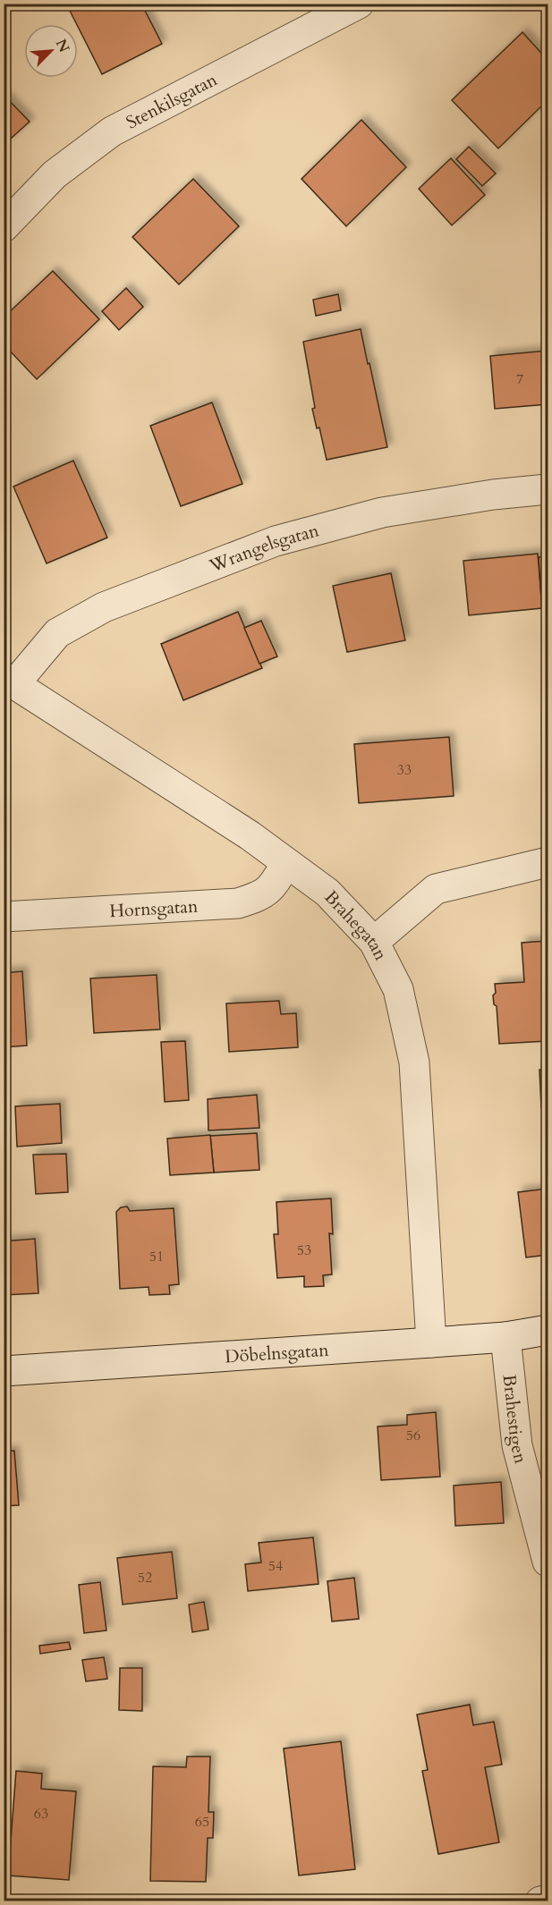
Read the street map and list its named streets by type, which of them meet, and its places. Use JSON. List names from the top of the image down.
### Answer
{
  "streets": {
    "street": [
      "Stenkilsgatan",
      "Wrangelsgatan",
      "Hornsgatan",
      "Brahegatan",
      "Döbelnsgatan",
      "Brahestigen"
    ]
  },
  "crossings": [
    ["Wrangelsgatan", "Brahegatan"],
    ["Hornsgatan", "Brahegatan"],
    ["Brahegatan", "Döbelnsgatan"],
    ["Döbelnsgatan", "Brahestigen"]
  ],
  "house_numbers": [
    "7",
    "33",
    "53",
    "51",
    "56",
    "54",
    "52",
    "63",
    "65"
  ],
  "north": "top right"
}
